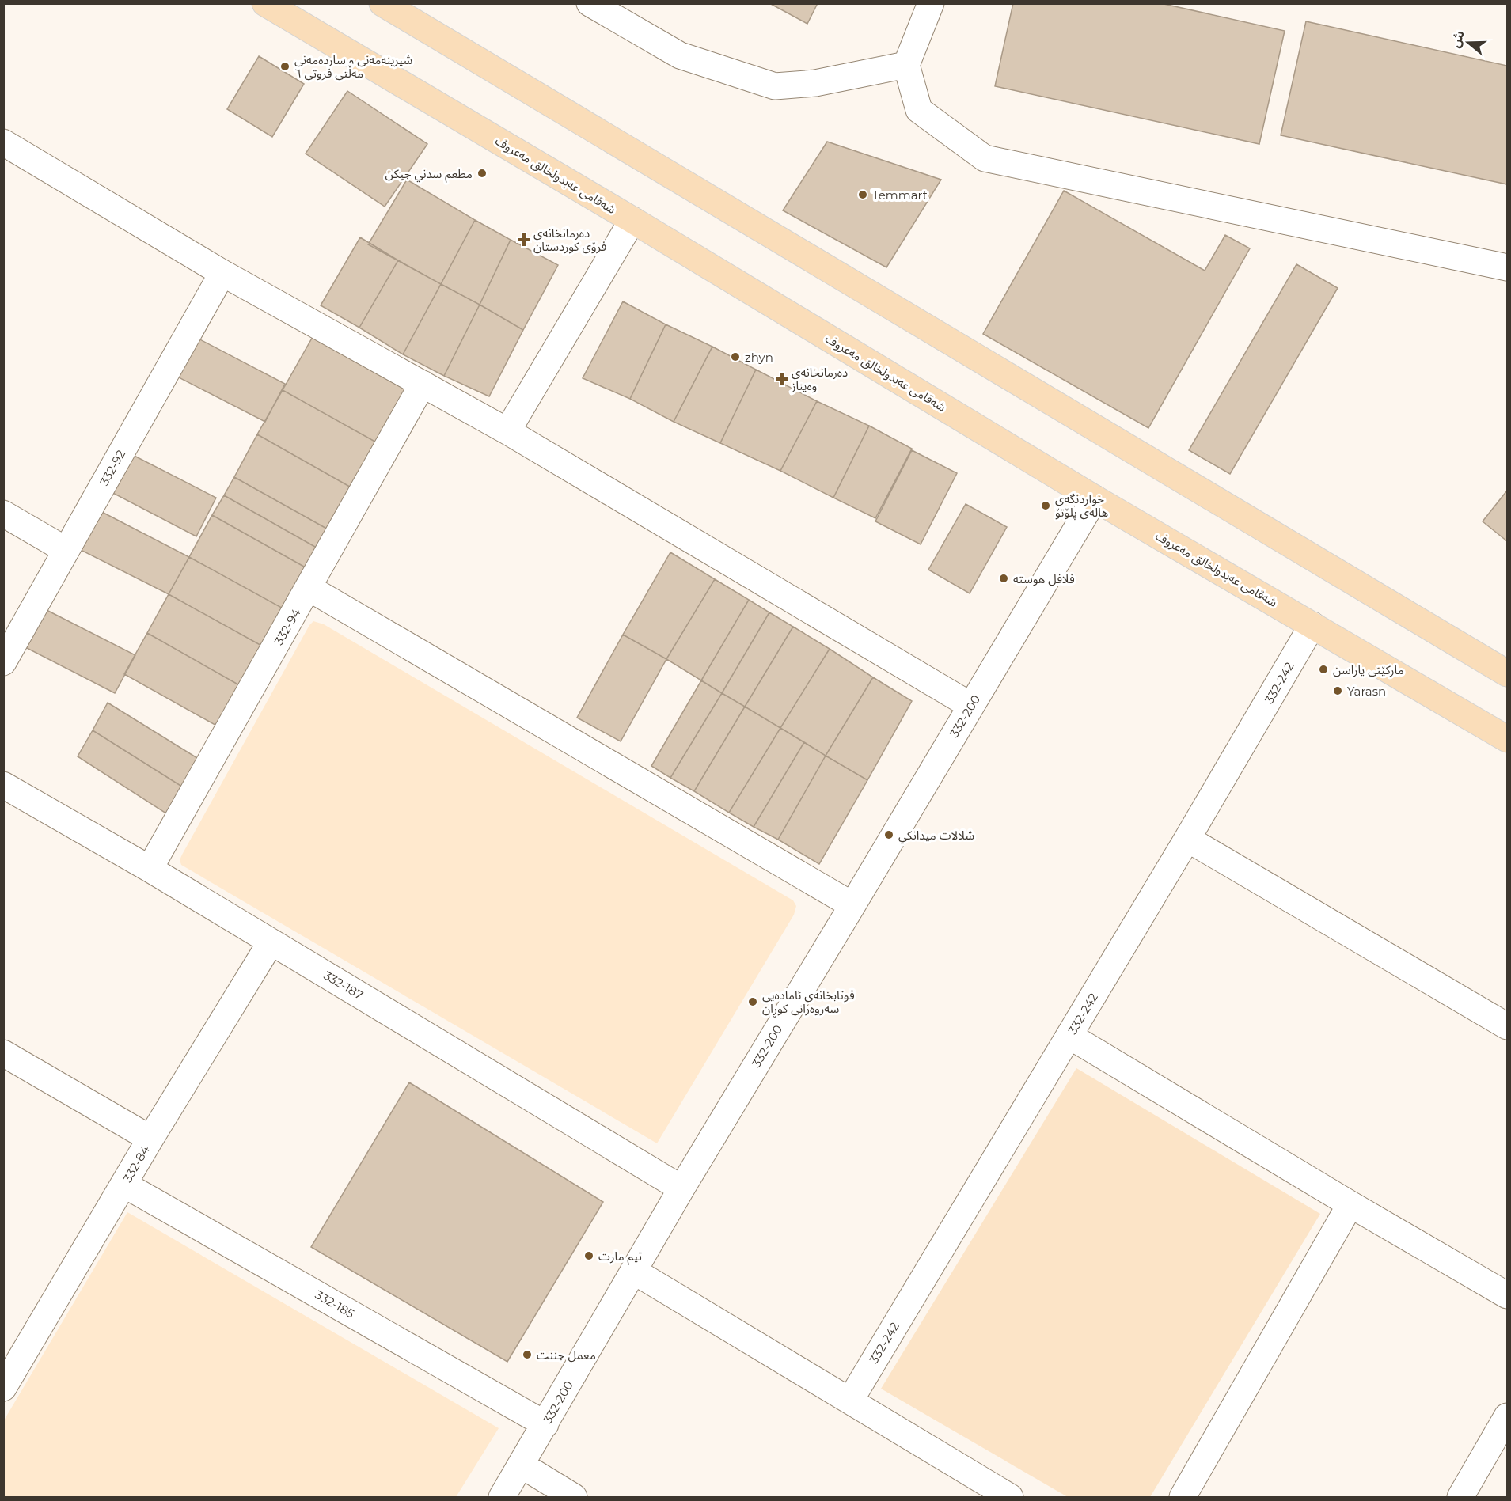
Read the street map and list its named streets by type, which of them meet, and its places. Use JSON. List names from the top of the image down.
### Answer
{
  "streets": {
    "main road": ["شەقامی عەبدولخالق مەعروف"],
    "street": [
      "332-92",
      "332-94",
      "332-242",
      "332-200",
      "332-187",
      "332-84",
      "332-185"
    ]
  },
  "crossings": [
    ["شەقامی عەبدولخالق مەعروف", "332-242"],
    ["شەقامی عەبدولخالق مەعروف", "332-200"],
    ["332-94", "332-187"],
    ["332-200", "332-187"],
    ["332-200", "332-185"],
    ["332-187", "332-84"],
    ["332-84", "332-185"]
  ],
  "places": {
    "other": [
      "شیرینەمەنی و ساردەمەنی مەڵتی فروتی ٦",
      "مطعم سدني جيكن",
      "Temmart",
      "zhyn",
      "خواردنگەی هالەی پلۆتۆ",
      "فلافل هوسته",
      "مارکێتی یاراسن",
      "Yarasn",
      "شلالات ميدانكي",
      "قوتابخانەی ئامادەیی سەروەرانی کوڕان",
      "تيم مارت",
      "معمل جننت"
    ],
    "health": ["دەرمانخانەی فرۆی کوردستان", "دەرمانخانەی وەیناز"]
  },
  "north": "left"
}
